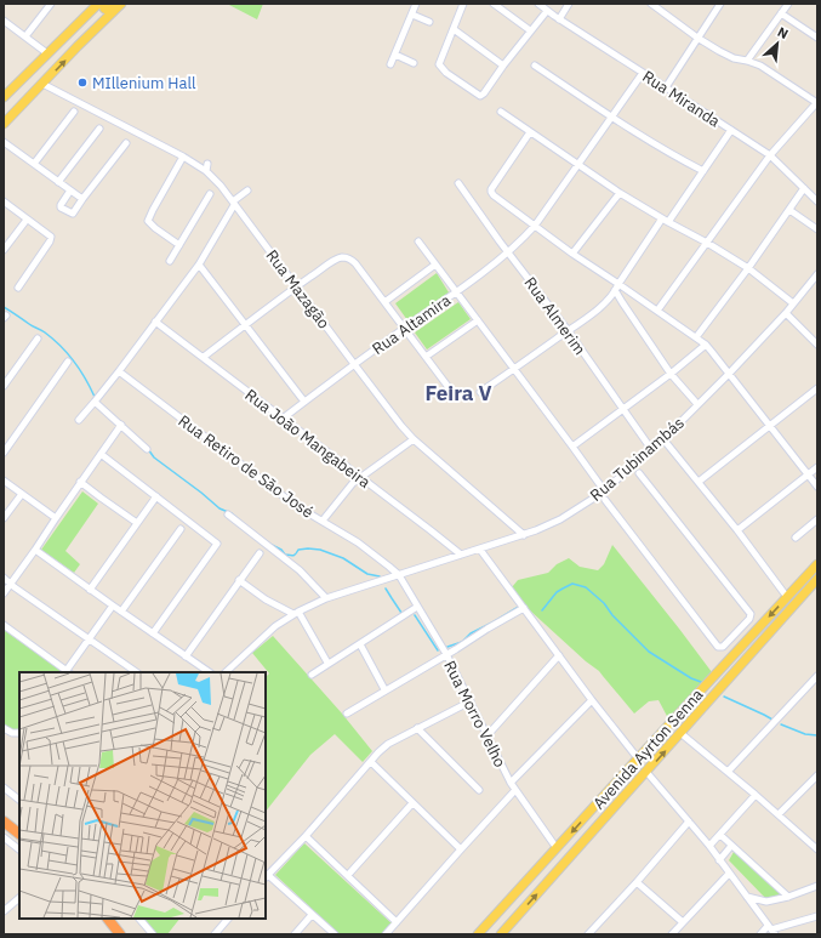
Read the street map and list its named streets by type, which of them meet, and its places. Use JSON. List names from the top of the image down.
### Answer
{
  "streets": {
    "main road": ["Avenida Ayrton Senna"],
    "street": [
      "Rua Miranda",
      "Rua Mazagão",
      "Rua Almerim",
      "Rua Altamira",
      "Rua João Mangabeira",
      "Rua Tubinambás",
      "Rua Retiro de São José",
      "Rua Morro Velho"
    ]
  },
  "crossings": [
    ["Rua Miranda", "Rua Altamira"],
    ["Rua Mazagão", "Rua Altamira"],
    ["Rua Mazagão", "Rua Tubinambás"],
    ["Rua Almerim", "Rua Altamira"],
    ["Rua Almerim", "Rua Tubinambás"],
    ["Rua Altamira", "Rua João Mangabeira"],
    ["Rua João Mangabeira", "Rua Tubinambás"],
    ["Rua Tubinambás", "Rua Retiro de São José"],
    ["Rua Tubinambás", "Rua Morro Velho"],
    ["Rua Retiro de São José", "Rua Morro Velho"],
    ["Rua Morro Velho", "Avenida Ayrton Senna"]
  ],
  "districts": ["Feira V"],
  "places": ["MIllenium Hall"],
  "north": "top right"
}
